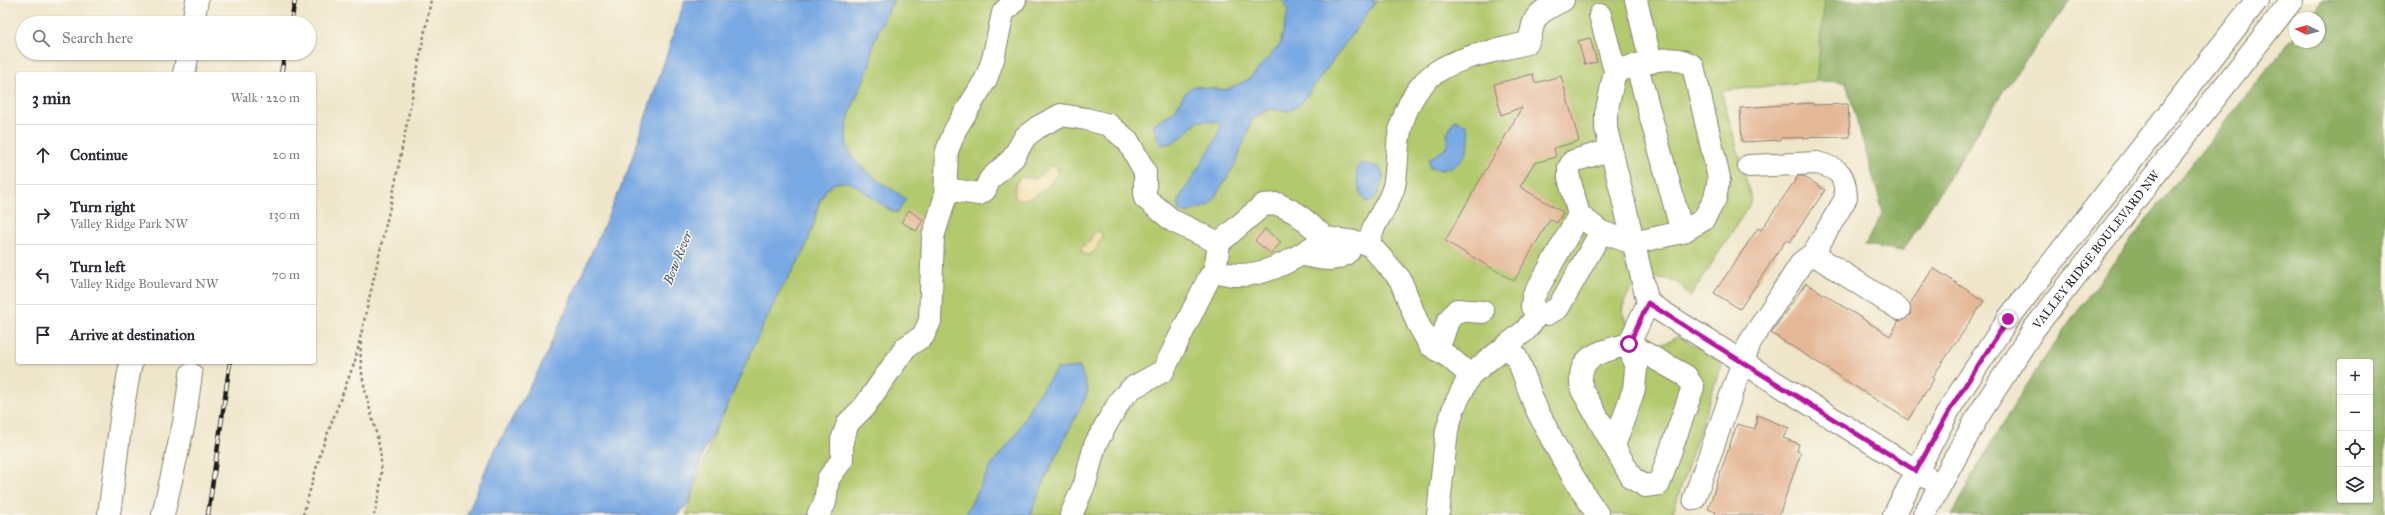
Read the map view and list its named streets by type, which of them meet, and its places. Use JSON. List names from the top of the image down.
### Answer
{
  "streets": {
    "street": ["VALLEY RIDGE BOULEVARD NW"]
  },
  "water": ["Bow River"],
  "north": "left",
  "page": {
    "search": "Search here",
    "heading": ["3 min", "Walk · 220 m"],
    "list": [
      ["Continue", "20 m"],
      ["Turn right", "Valley Ridge Park NW", "130 m"],
      ["Turn left", "Valley Ridge Boulevard NW", "70 m"],
      "Arrive at destination"
    ],
    "map_buttons": ["+", "−"]
  }
}
